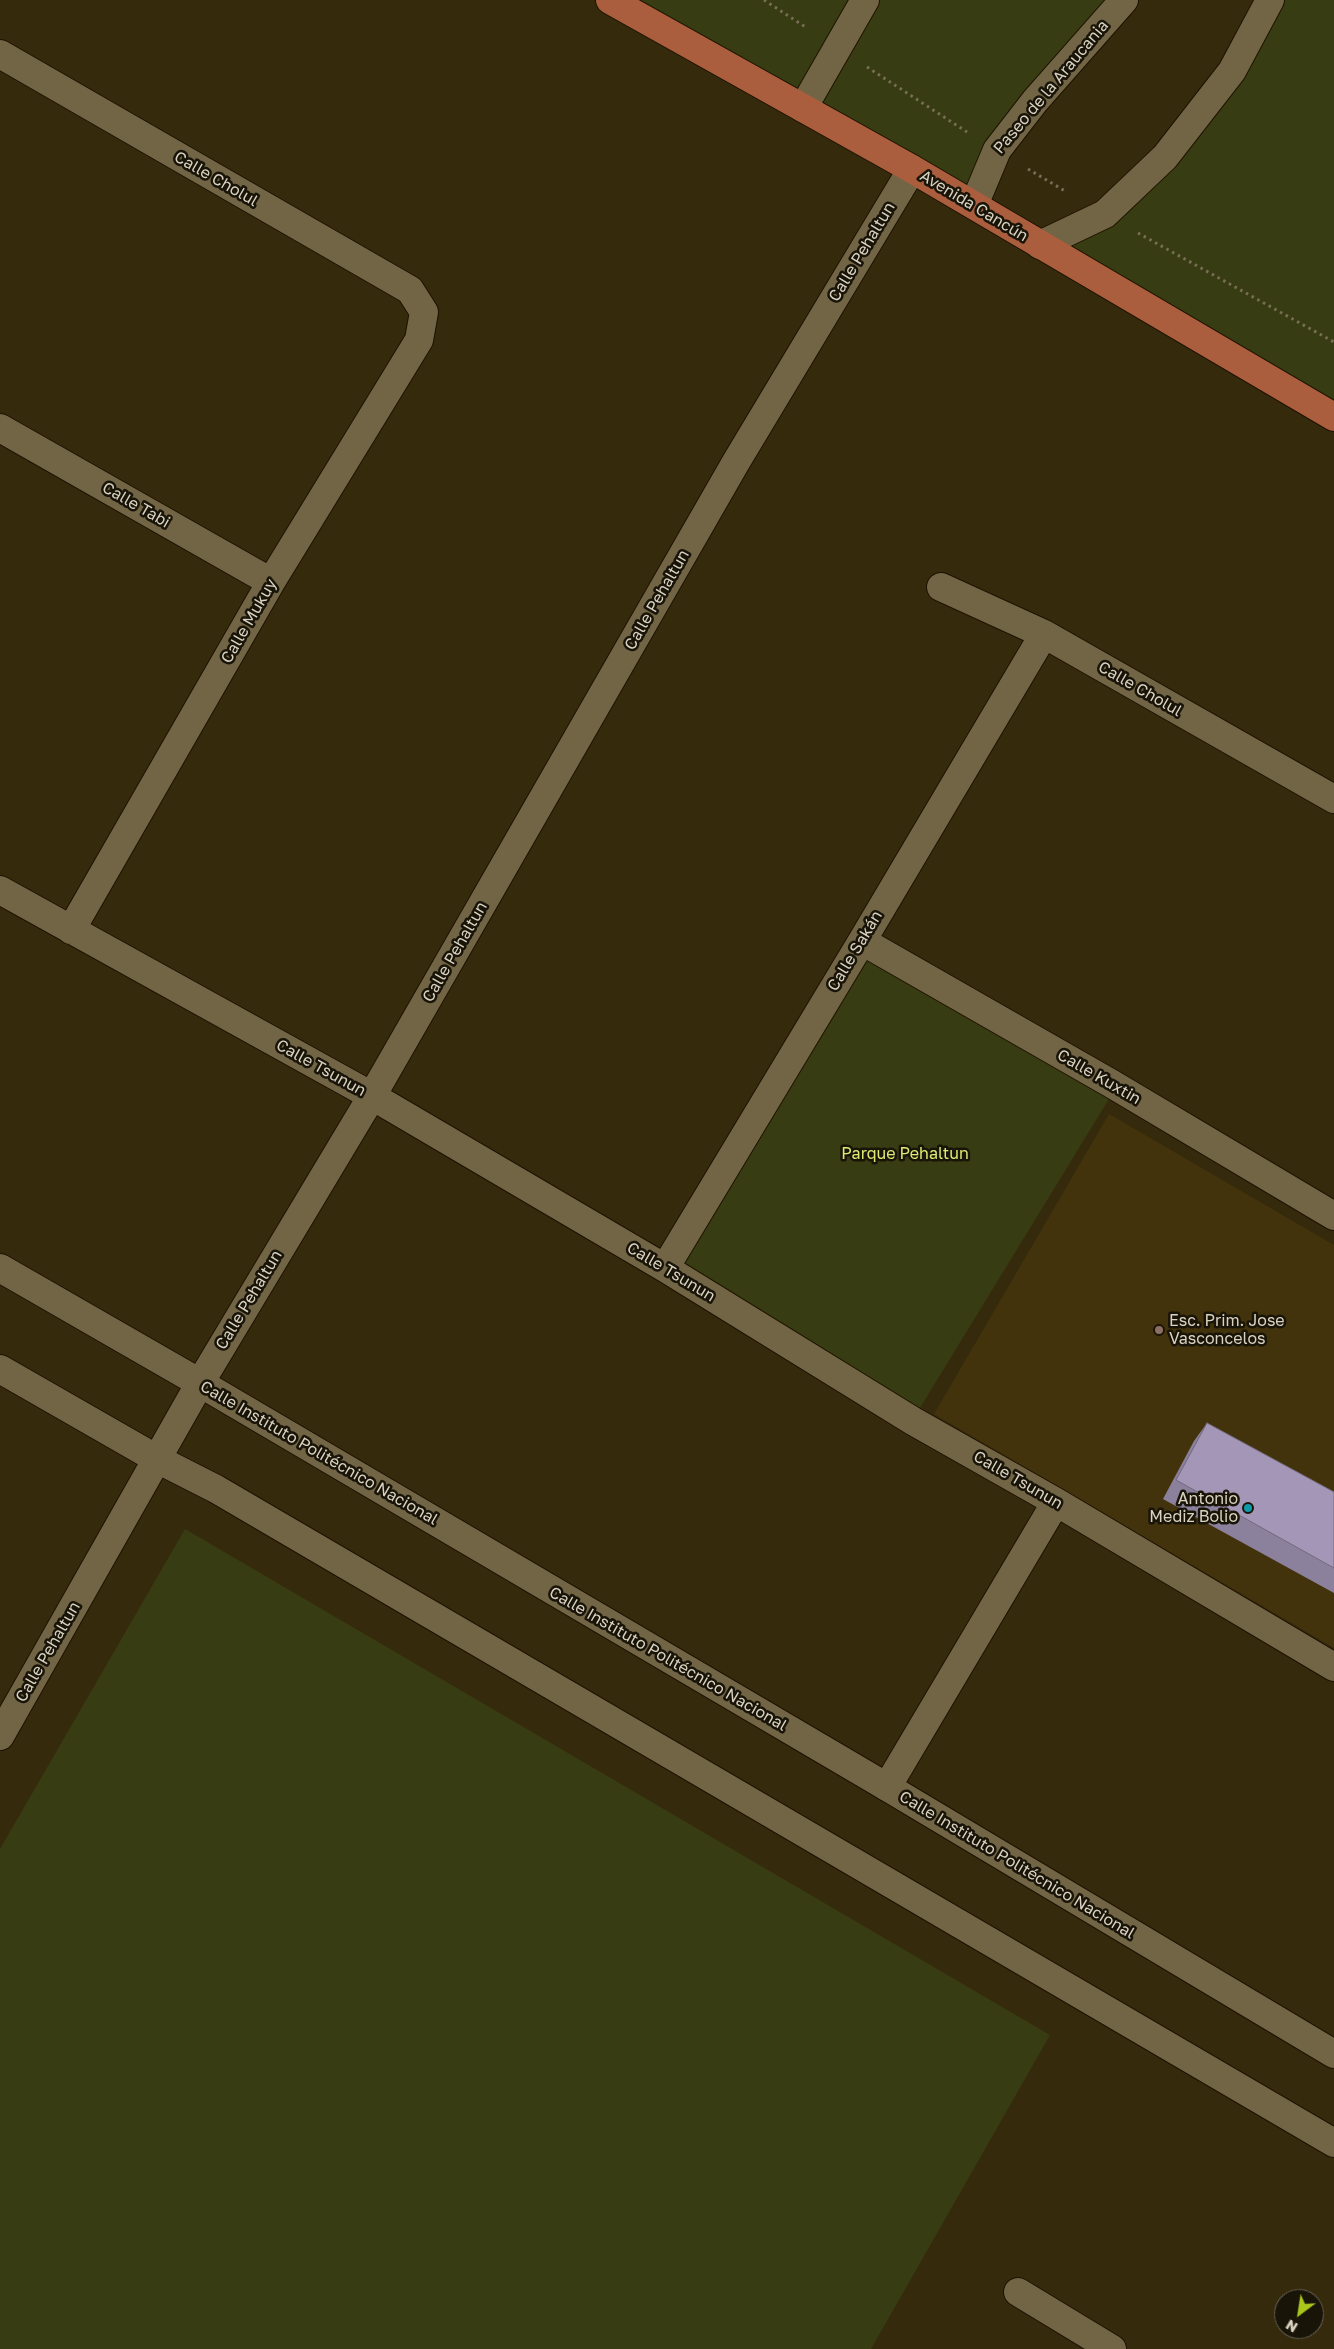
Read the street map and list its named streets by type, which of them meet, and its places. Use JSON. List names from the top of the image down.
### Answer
{
  "streets": {
    "main road": ["Avenida Cancún"],
    "street": [
      "Paseo de la Araucania",
      "Calle Cholul",
      "Calle Pehaltun",
      "Calle Tabi",
      "Calle Mukuy",
      "Calle Sakán",
      "Calle Tsunun",
      "Calle Kuxtin",
      "Calle Instituto Politécnico Nacional"
    ]
  },
  "crossings": [
    ["Paseo de la Araucania", "Avenida Cancún"],
    ["Calle Cholul", "Calle Mukuy"],
    ["Calle Cholul", "Calle Sakán"],
    ["Avenida Cancún", "Calle Pehaltun"],
    ["Calle Pehaltun", "Calle Tsunun"],
    ["Calle Pehaltun", "Calle Instituto Politécnico Nacional"],
    ["Calle Tabi", "Calle Mukuy"],
    ["Calle Mukuy", "Calle Tsunun"],
    ["Calle Sakán", "Calle Tsunun"],
    ["Calle Sakán", "Calle Kuxtin"]
  ],
  "parks": ["Parque Pehaltun"],
  "places": ["Esc. Prim. Jose Vasconcelos", "Antonio Mediz Bolio"],
  "north": "bottom left"
}
